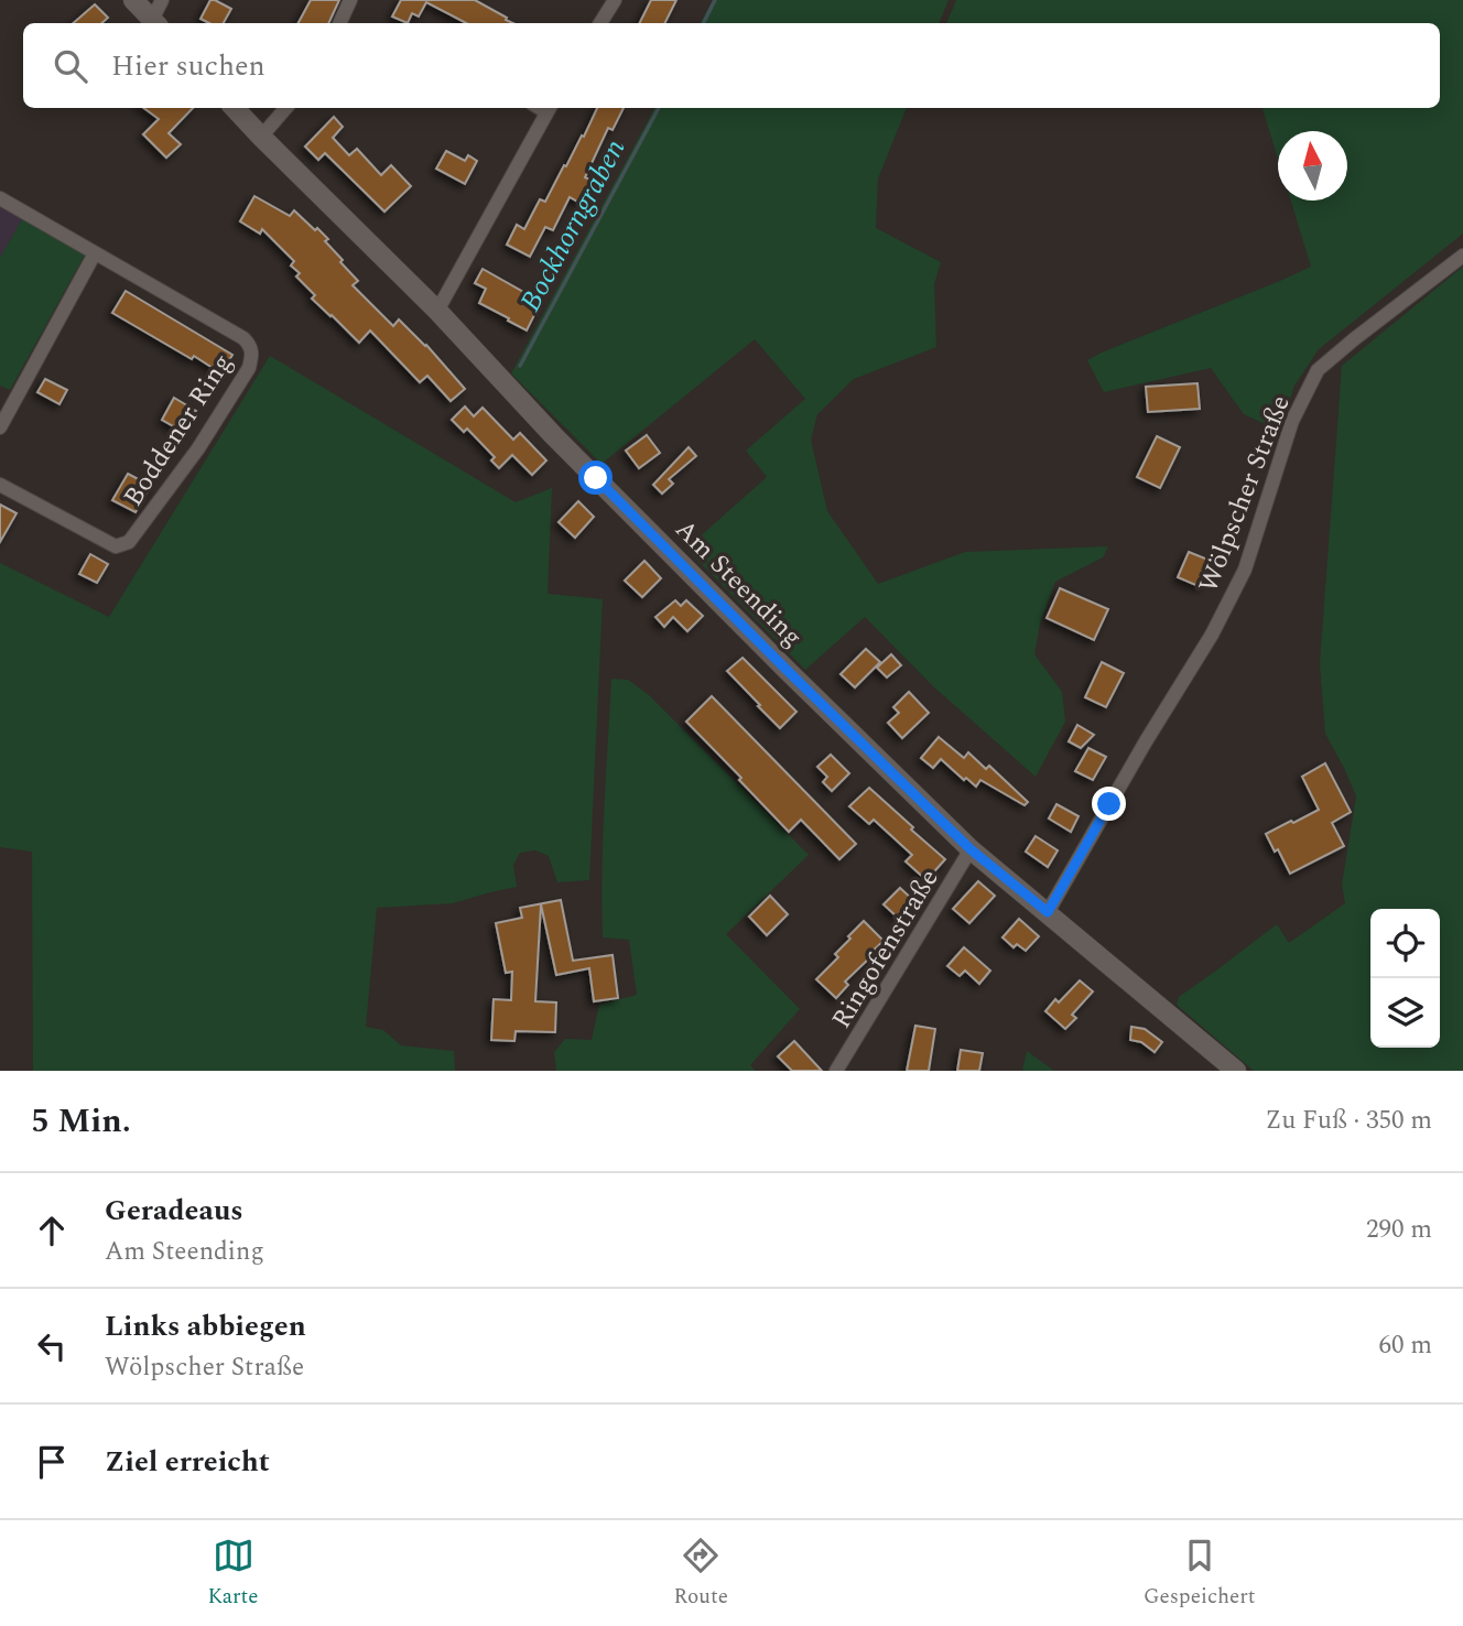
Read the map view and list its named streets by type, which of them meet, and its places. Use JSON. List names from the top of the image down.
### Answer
{
  "streets": {
    "street": [
      "Boddener Ring",
      "Wölpscher Straße",
      "Am Steending",
      "Ringofenstraße"
    ]
  },
  "crossings": [
    ["Wölpscher Straße", "Am Steending"],
    ["Am Steending", "Ringofenstraße"]
  ],
  "water": ["Bockhorngraben"],
  "north": "top",
  "page": {
    "search": "Hier suchen",
    "heading": ["5 Min.", "Zu Fuß · 350 m"],
    "list": [
      ["Geradeaus", "Am Steending", "290 m"],
      ["Links abbiegen", "Wölpscher Straße", "60 m"],
      "Ziel erreicht"
    ],
    "nav": ["Karte", "Route", "Gespeichert"]
  }
}
